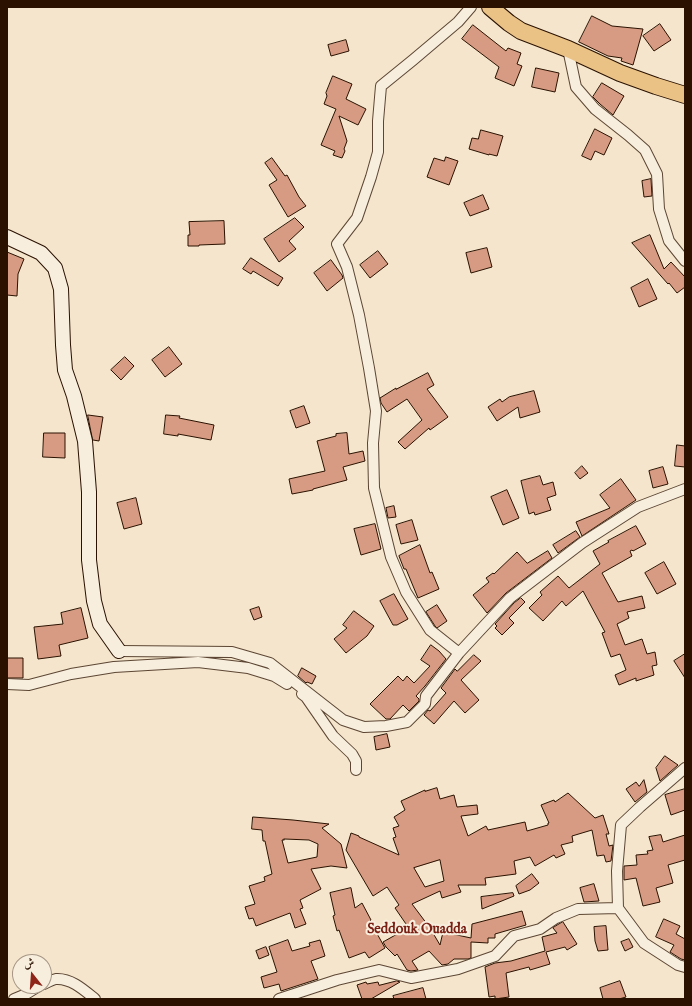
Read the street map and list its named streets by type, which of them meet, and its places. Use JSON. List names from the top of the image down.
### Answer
{
  "districts": ["Seddouk Ouadda"],
  "north": "top"
}
